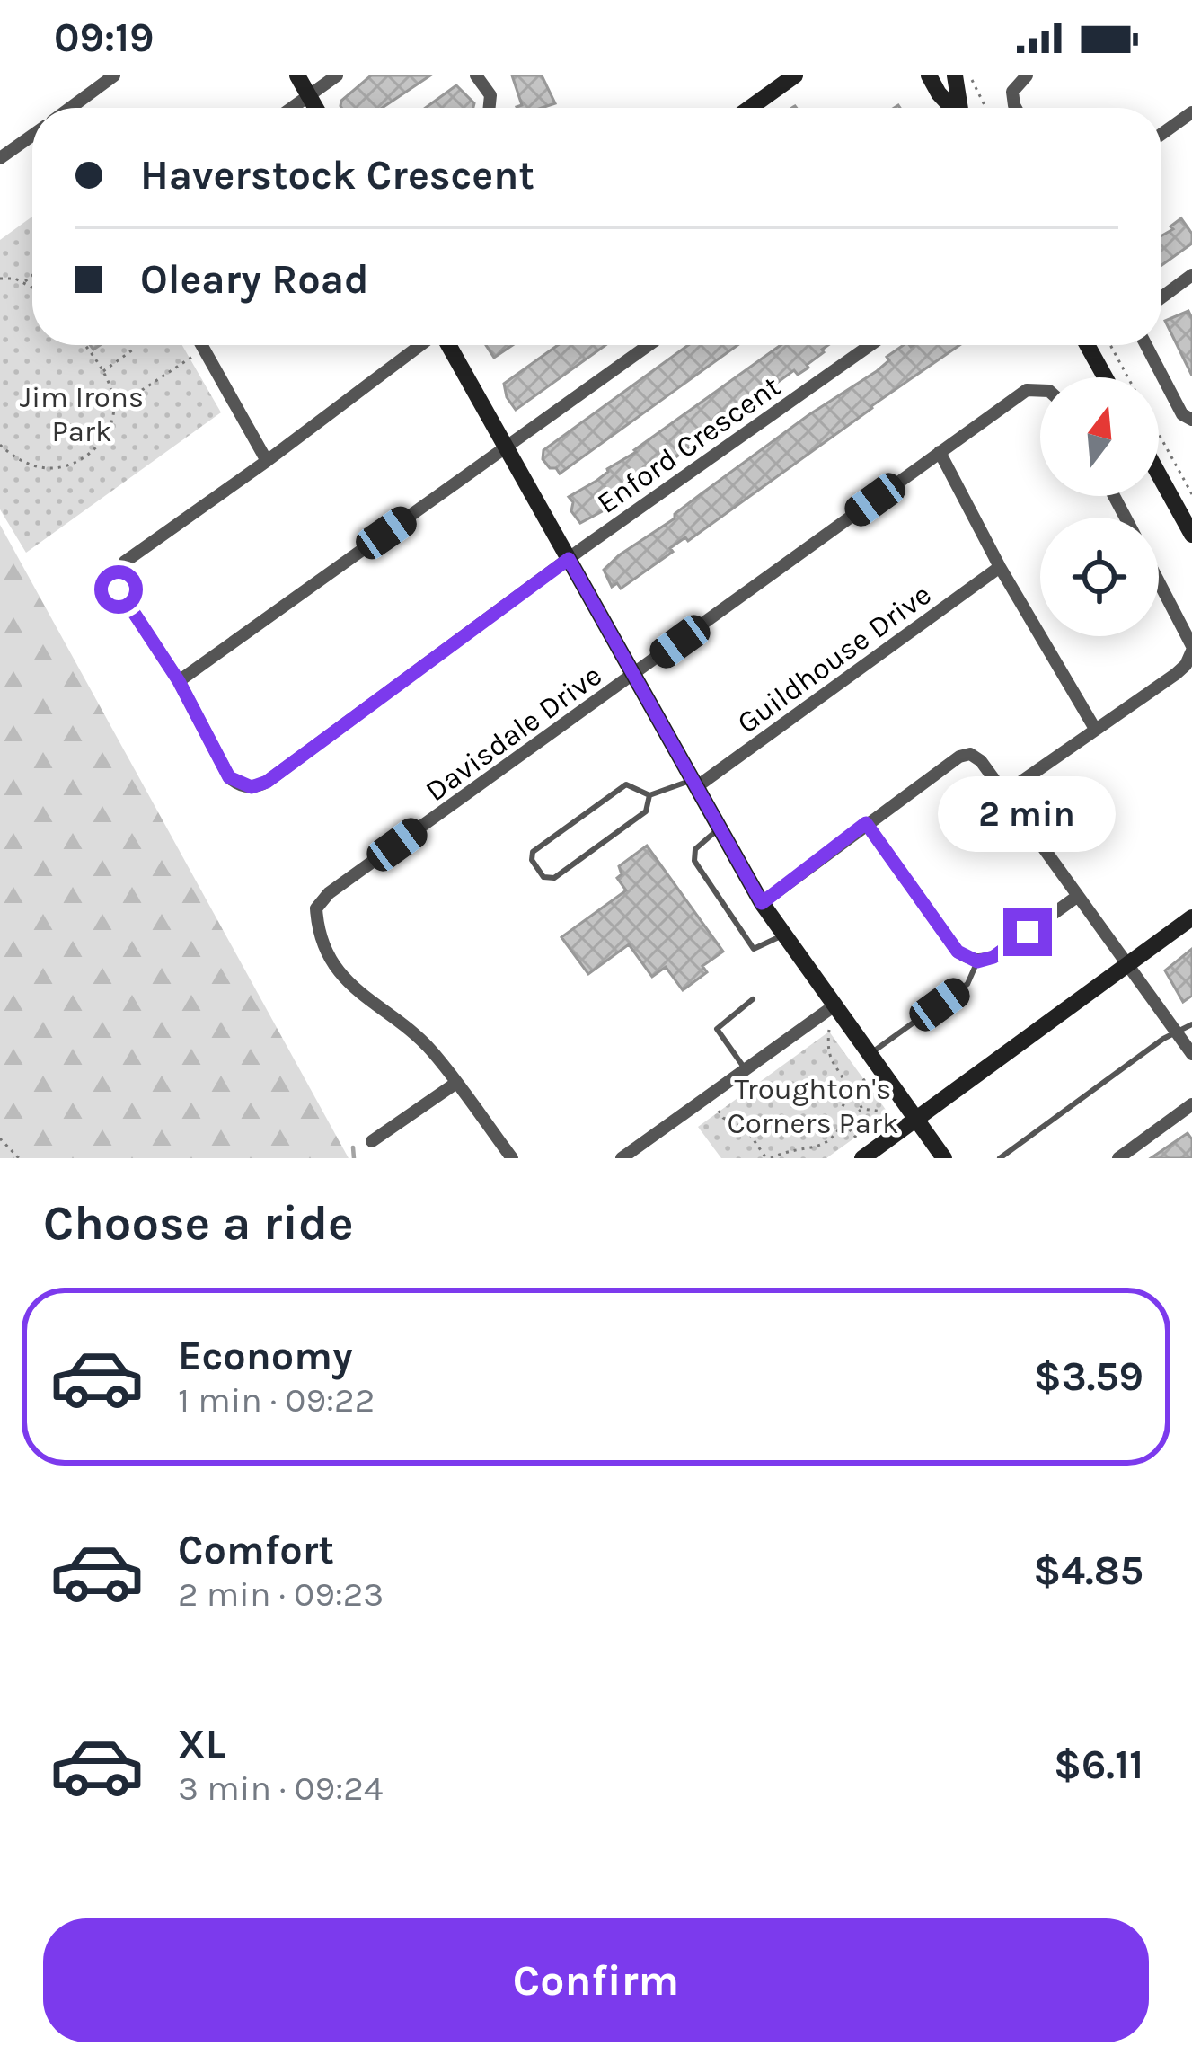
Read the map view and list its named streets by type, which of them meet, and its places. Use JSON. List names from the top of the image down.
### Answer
{
  "streets": {
    "street": ["Enford Crescent", "Guildhouse Drive", "Davisdale Drive"]
  },
  "parks": ["Jim Irons Park", "Troughton's Corners Park"],
  "north": "top",
  "page": {
    "status": "09:19",
    "banner": ["Haverstock Crescent", "Oleary Road"],
    "bubble": "2 min",
    "heading": "Choose a ride",
    "list": [
      {
        "name": "Economy",
        "note": "1 min · 09:22",
        "value": "$3.59"
      },
      {
        "name": "Comfort",
        "note": "2 min · 09:23",
        "value": "$4.85"
      },
      {
        "name": "XL",
        "note": "3 min · 09:24",
        "value": "$6.11"
      }
    ],
    "buttons": "Confirm"
  }
}
